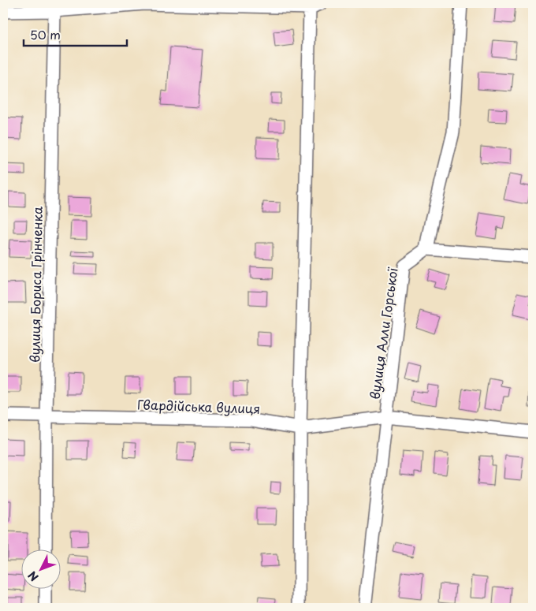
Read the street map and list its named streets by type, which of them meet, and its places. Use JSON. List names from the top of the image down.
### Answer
{
  "streets": {
    "street": ["вулиця Бориса Грінченка", "вулиця Алли Горської", "Гвардійська вулиця"]
  },
  "crossings": [
    ["вулиця Бориса Грінченка", "Гвардійська вулиця"],
    ["вулиця Алли Горської", "Гвардійська вулиця"]
  ],
  "scale_bar": "50 m",
  "north": "bottom left"
}
